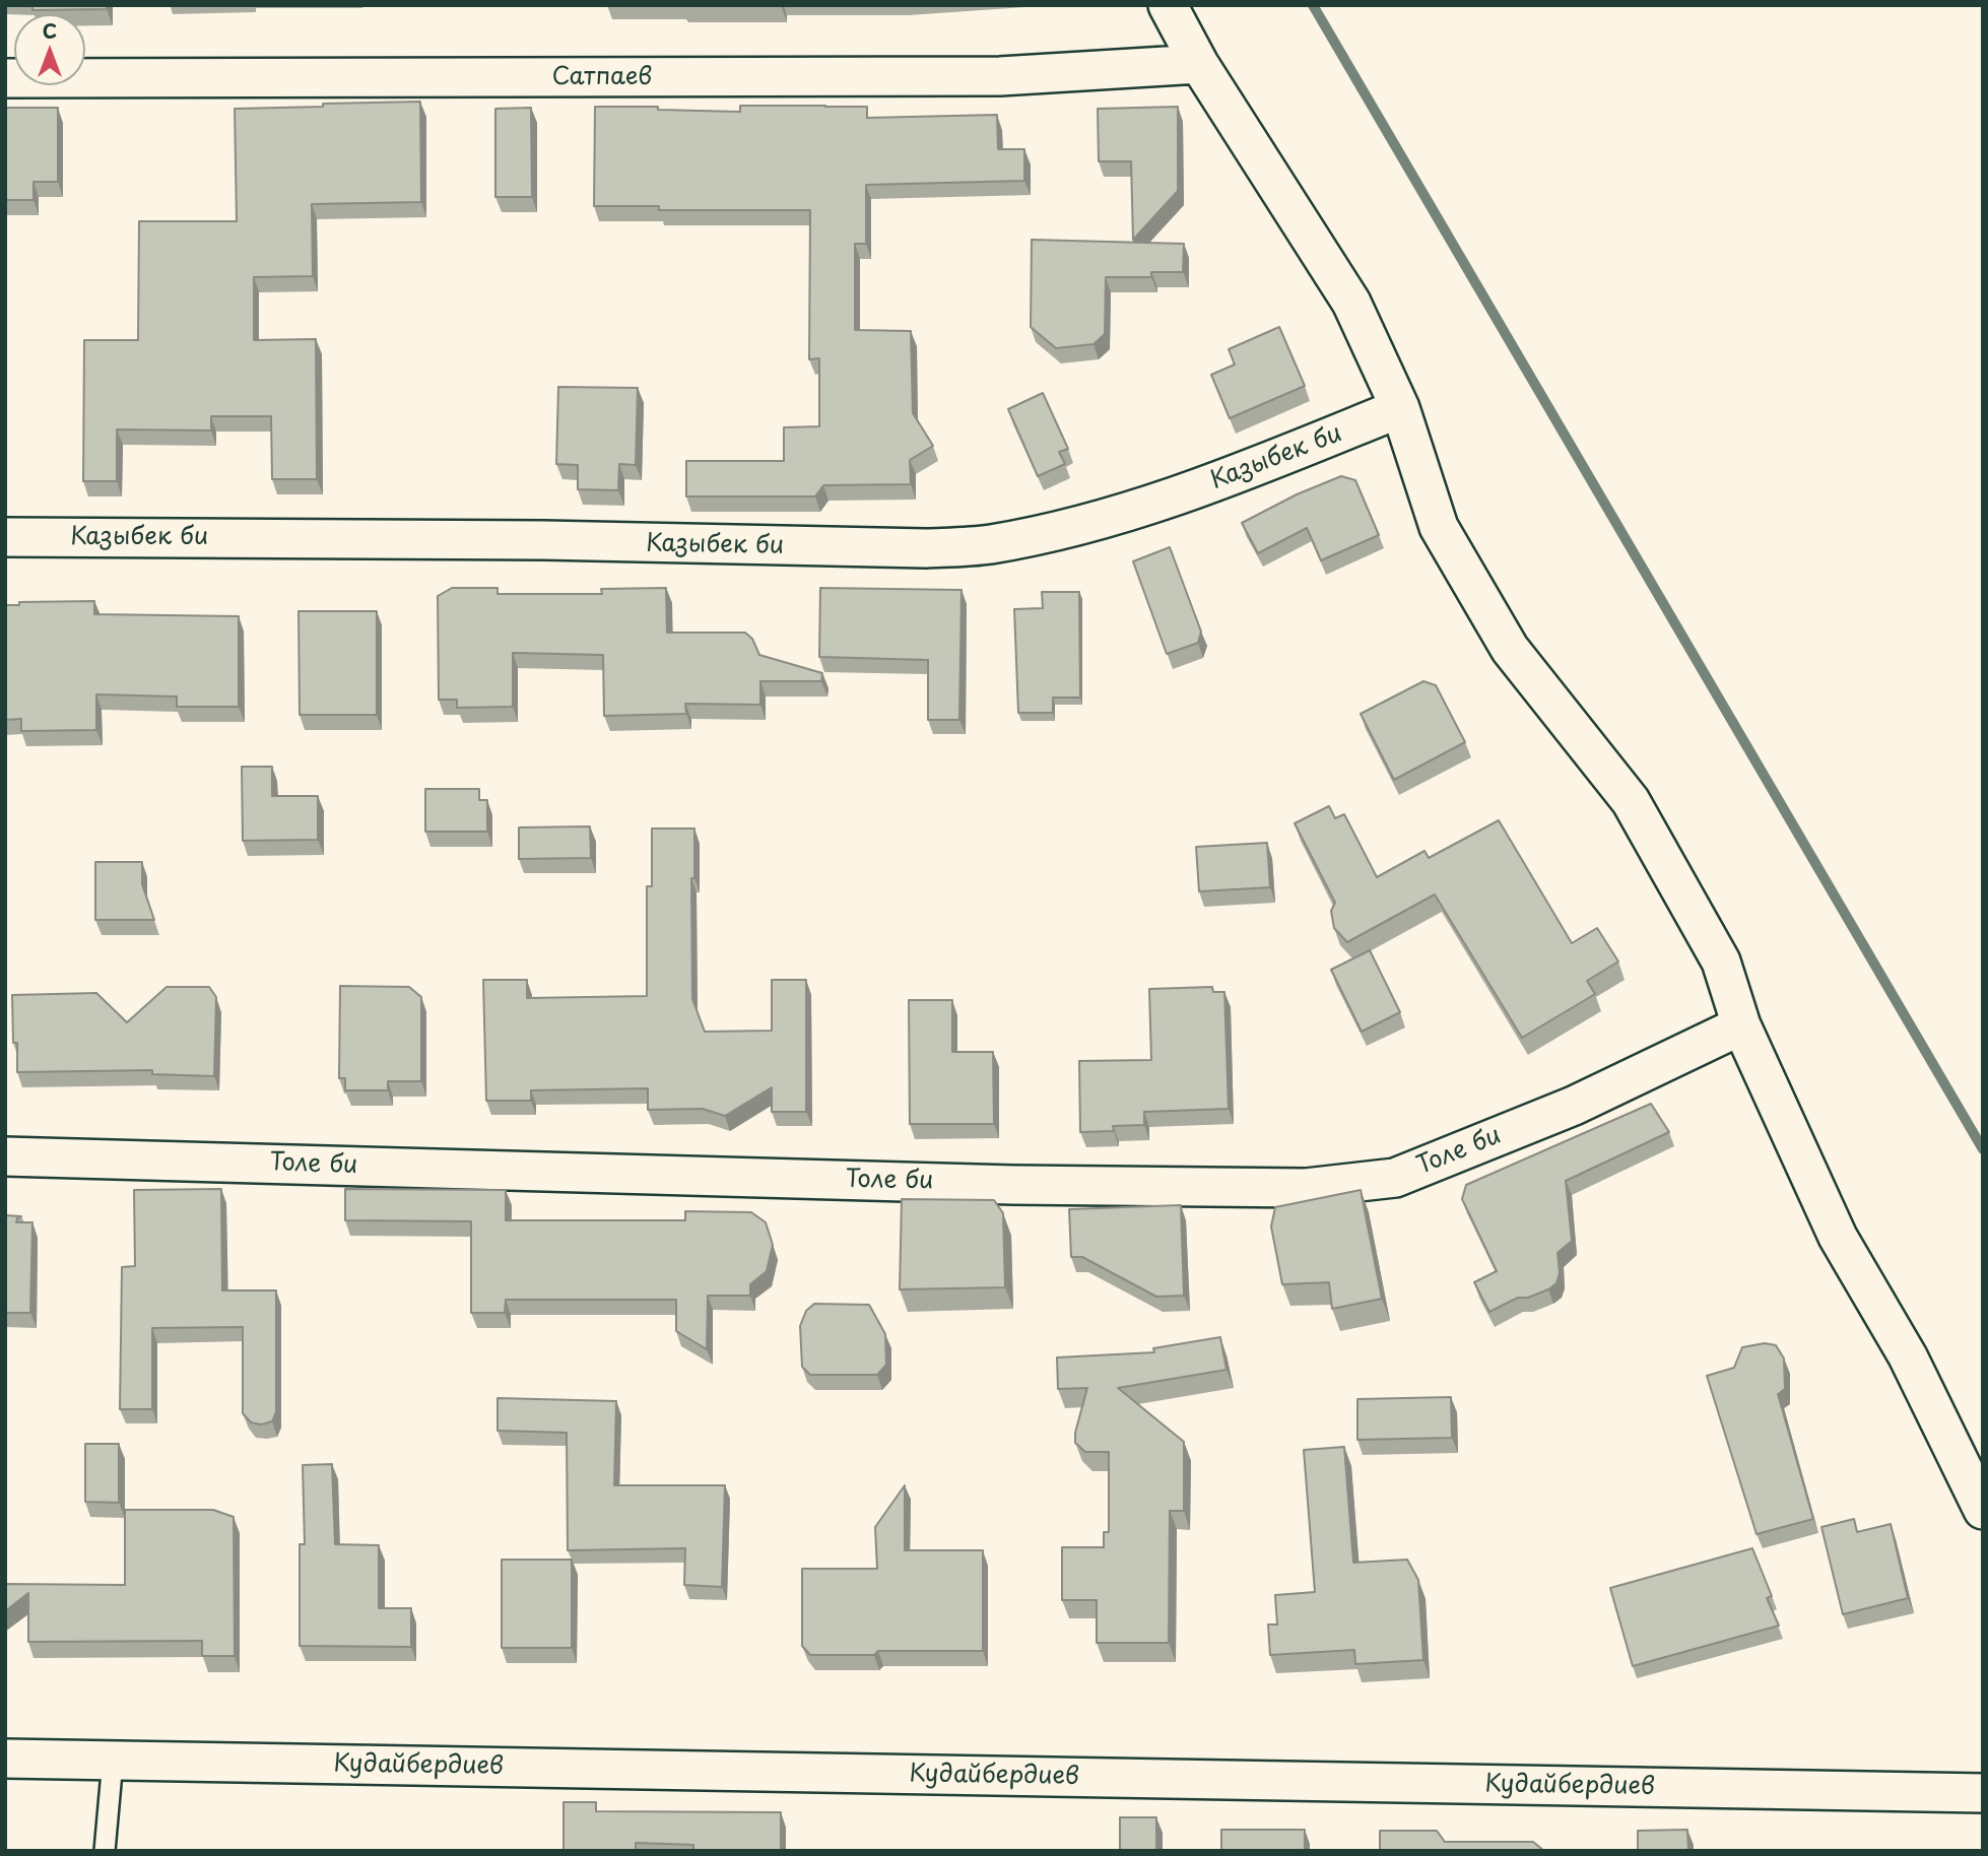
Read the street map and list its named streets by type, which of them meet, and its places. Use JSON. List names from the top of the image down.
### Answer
{
  "streets": {
    "street": [
      "Сатпаев",
      "Казыбек би",
      "Толе би",
      "Кудайбердиев"
    ]
  },
  "north": "top"
}
